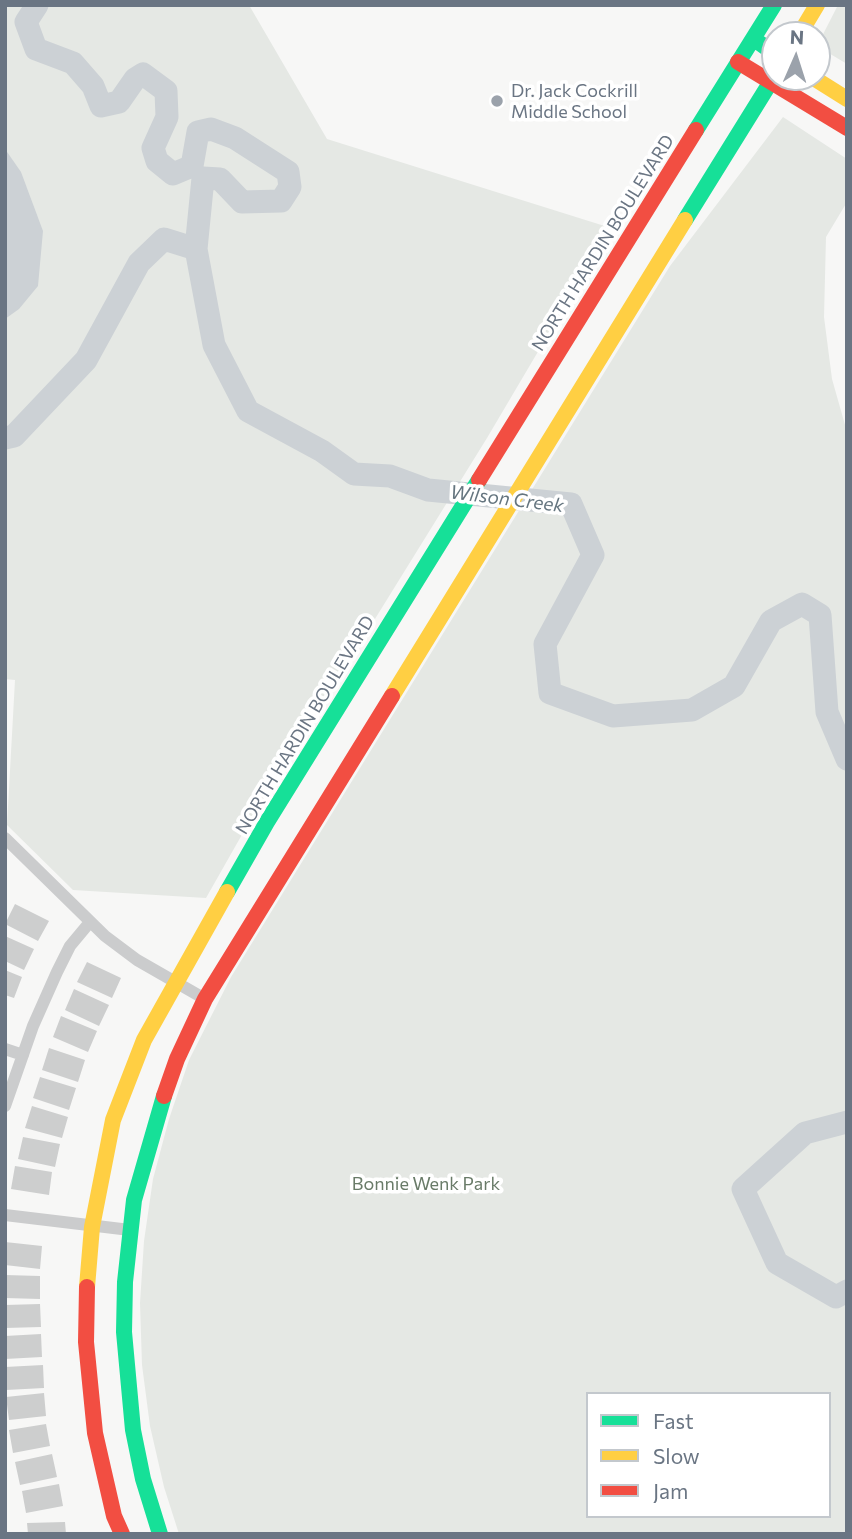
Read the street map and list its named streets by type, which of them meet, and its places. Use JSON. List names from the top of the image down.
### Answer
{
  "streets": {
    "main road": ["NORTH HARDIN BOULEVARD"]
  },
  "water": ["Wilson Creek"],
  "parks": ["Bonnie Wenk Park"],
  "places": ["Dr. Jack Cockrill Middle School"],
  "legend": ["Fast", "Slow", "Jam"],
  "north": "top"
}
